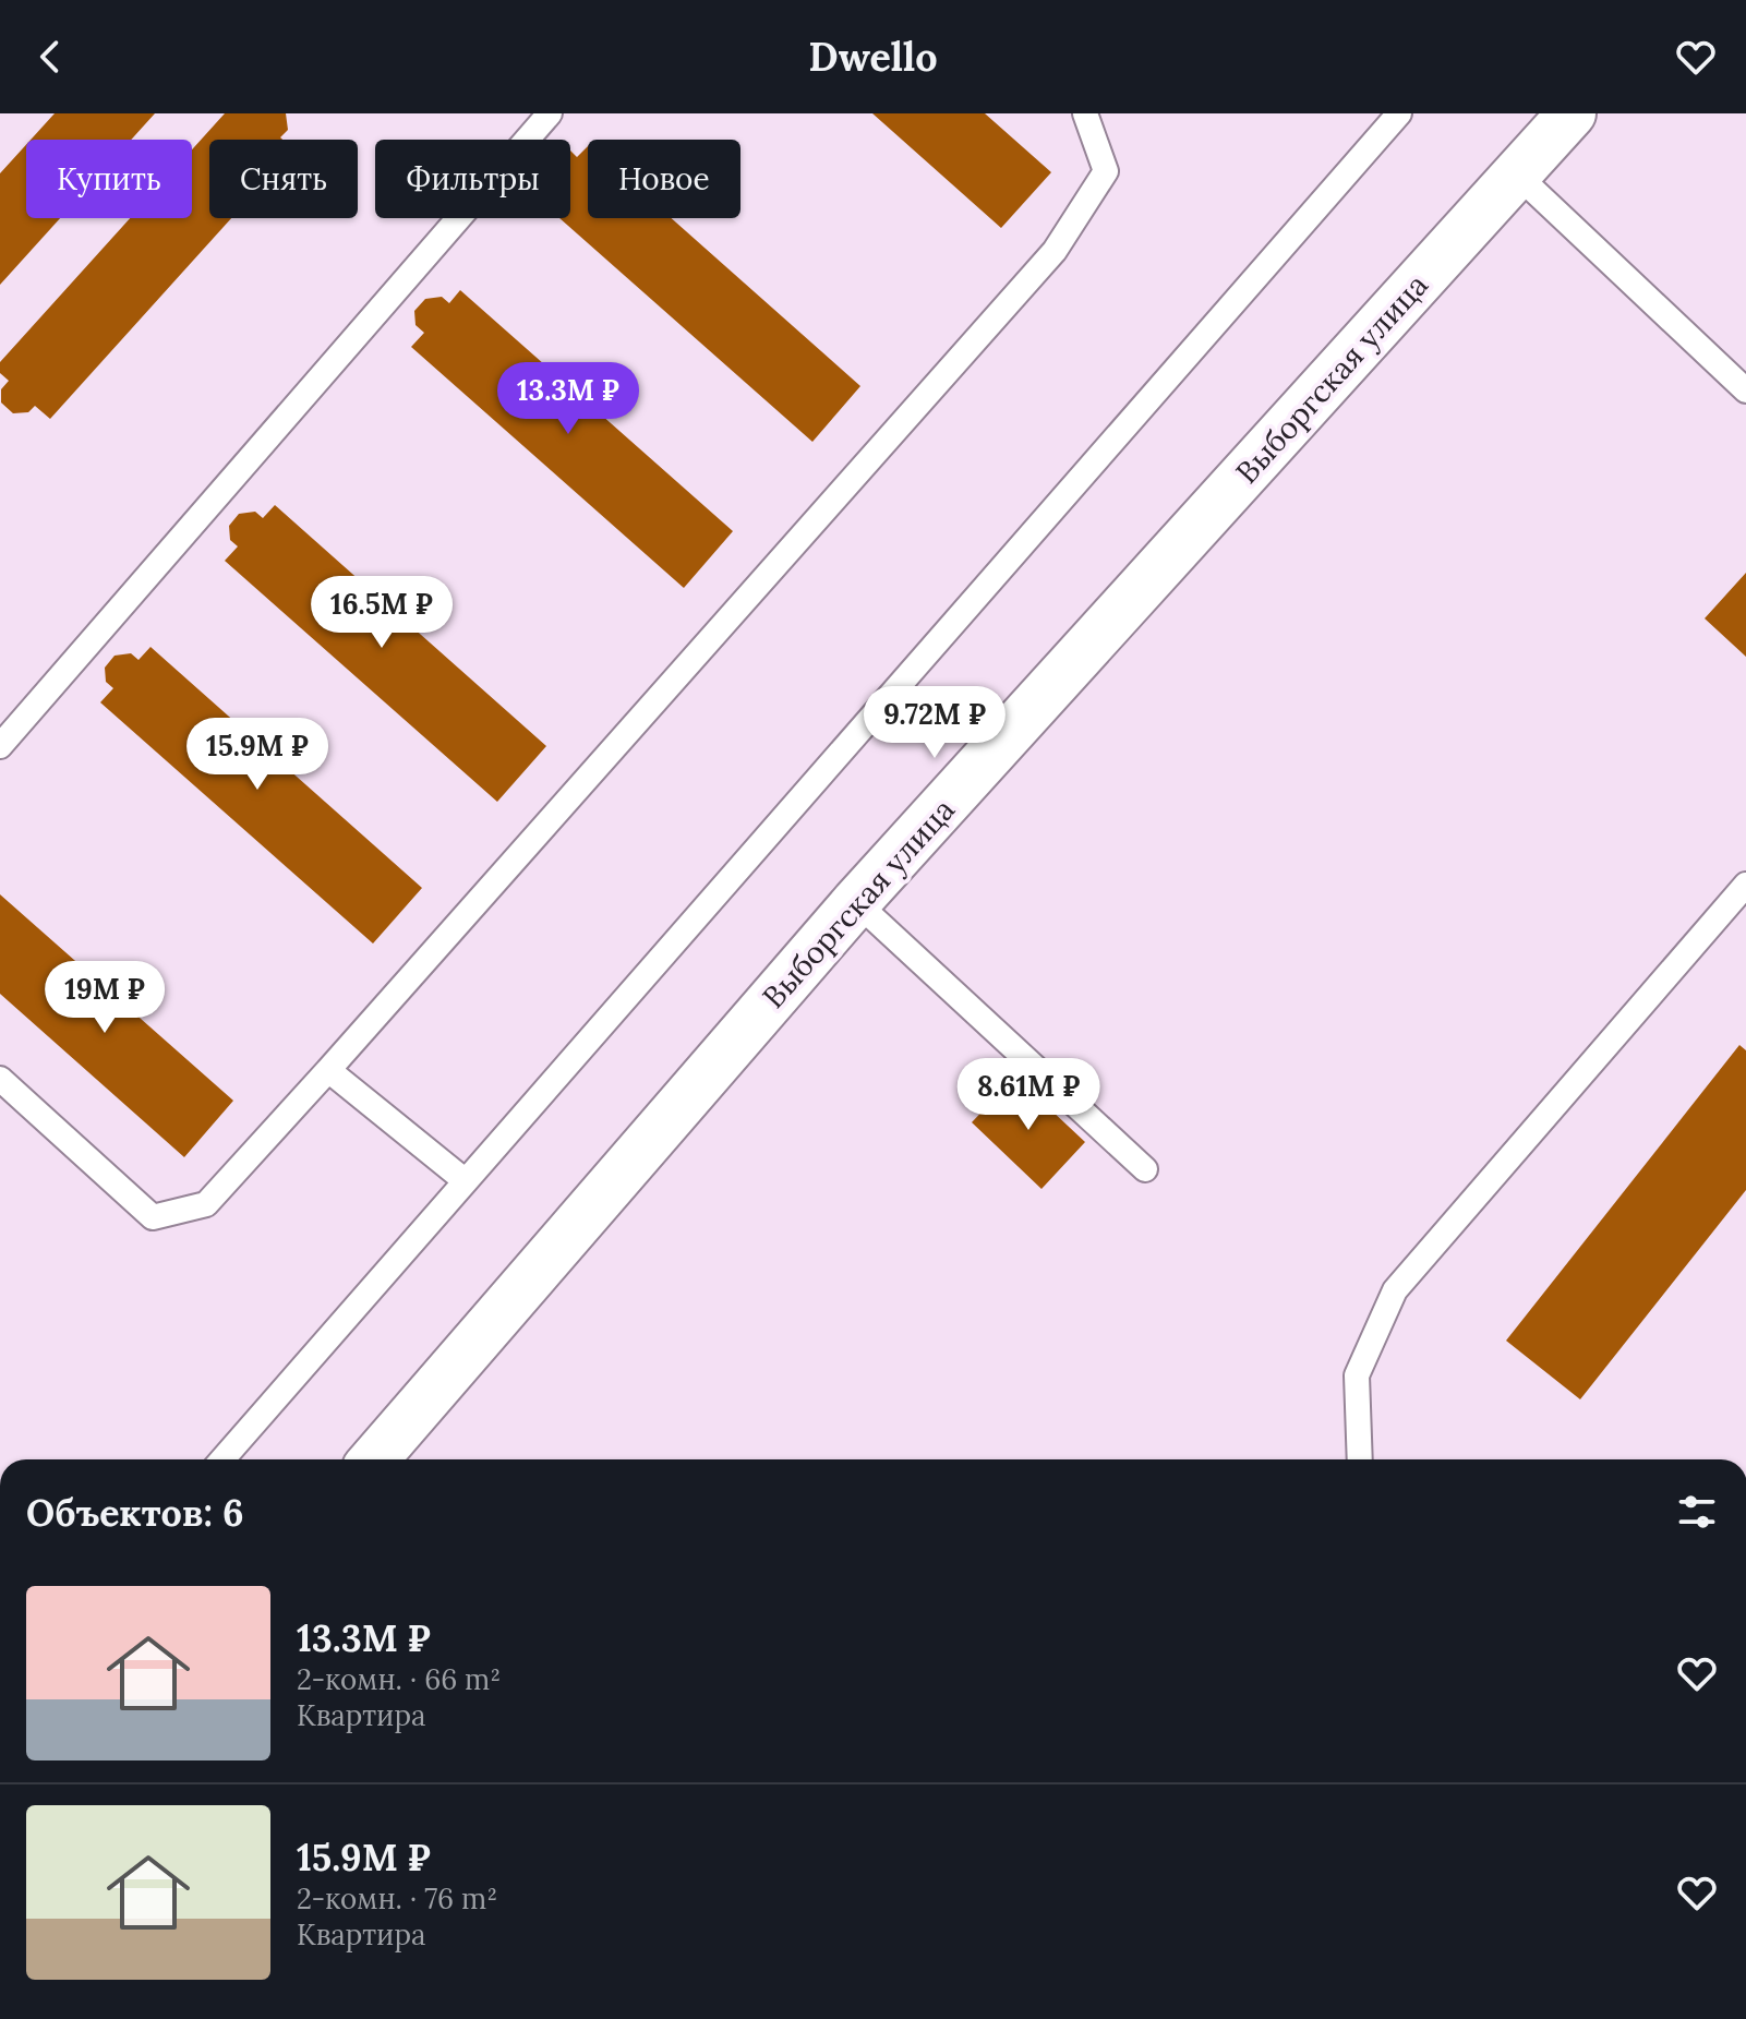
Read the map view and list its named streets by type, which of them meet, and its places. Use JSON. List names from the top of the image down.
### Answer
{
  "streets": {
    "street": ["Выборгская улица"]
  },
  "page": {
    "header": "Dwello",
    "chip": [
      "Купить",
      "Снять",
      "Фильтры",
      "Новое"
    ],
    "price": [
      "13.3M ₽",
      "16.5M ₽",
      "9.72M ₽",
      "15.9M ₽",
      "19M ₽",
      "8.61M ₽"
    ],
    "heading": "Объектов: 6",
    "list": [
      {
        "name": "13.3M ₽",
        "note": "2-комн. · 66 m² · Квартира"
      },
      {
        "name": "15.9M ₽",
        "note": "2-комн. · 76 m² · Квартира"
      }
    ]
  }
}
